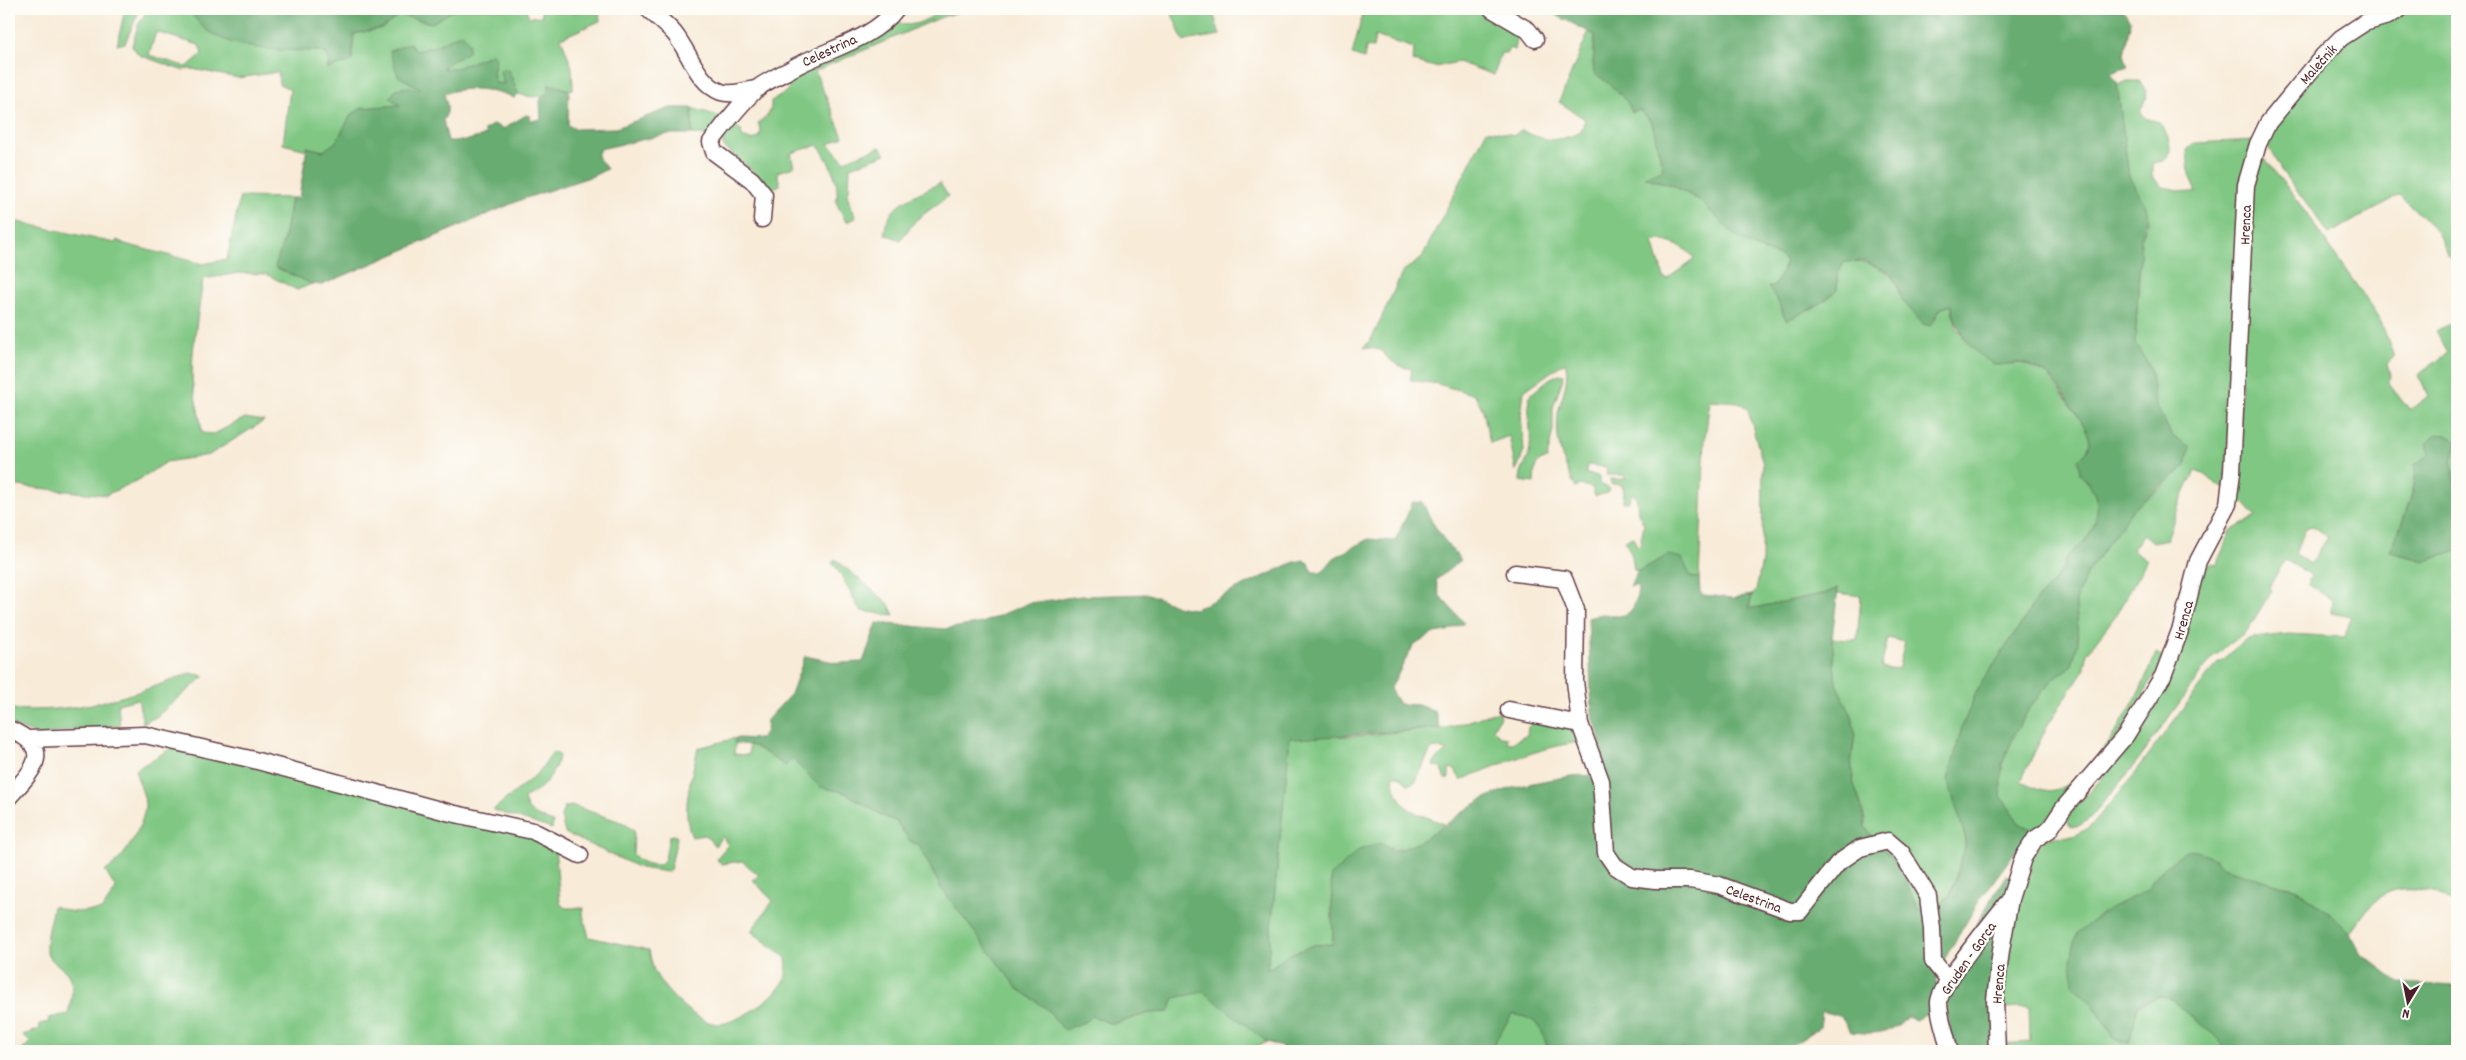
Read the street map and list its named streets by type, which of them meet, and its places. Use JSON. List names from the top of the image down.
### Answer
{
  "streets": {
    "street": [
      "Celestrina",
      "Malečnik",
      "Hrenca",
      "Gruden - Gorca"
    ]
  },
  "crossings": [
    ["Celestrina", "Gruden - Gorca"],
    ["Malečnik", "Hrenca"],
    ["Hrenca", "Gruden - Gorca"]
  ],
  "north": "bottom"
}
